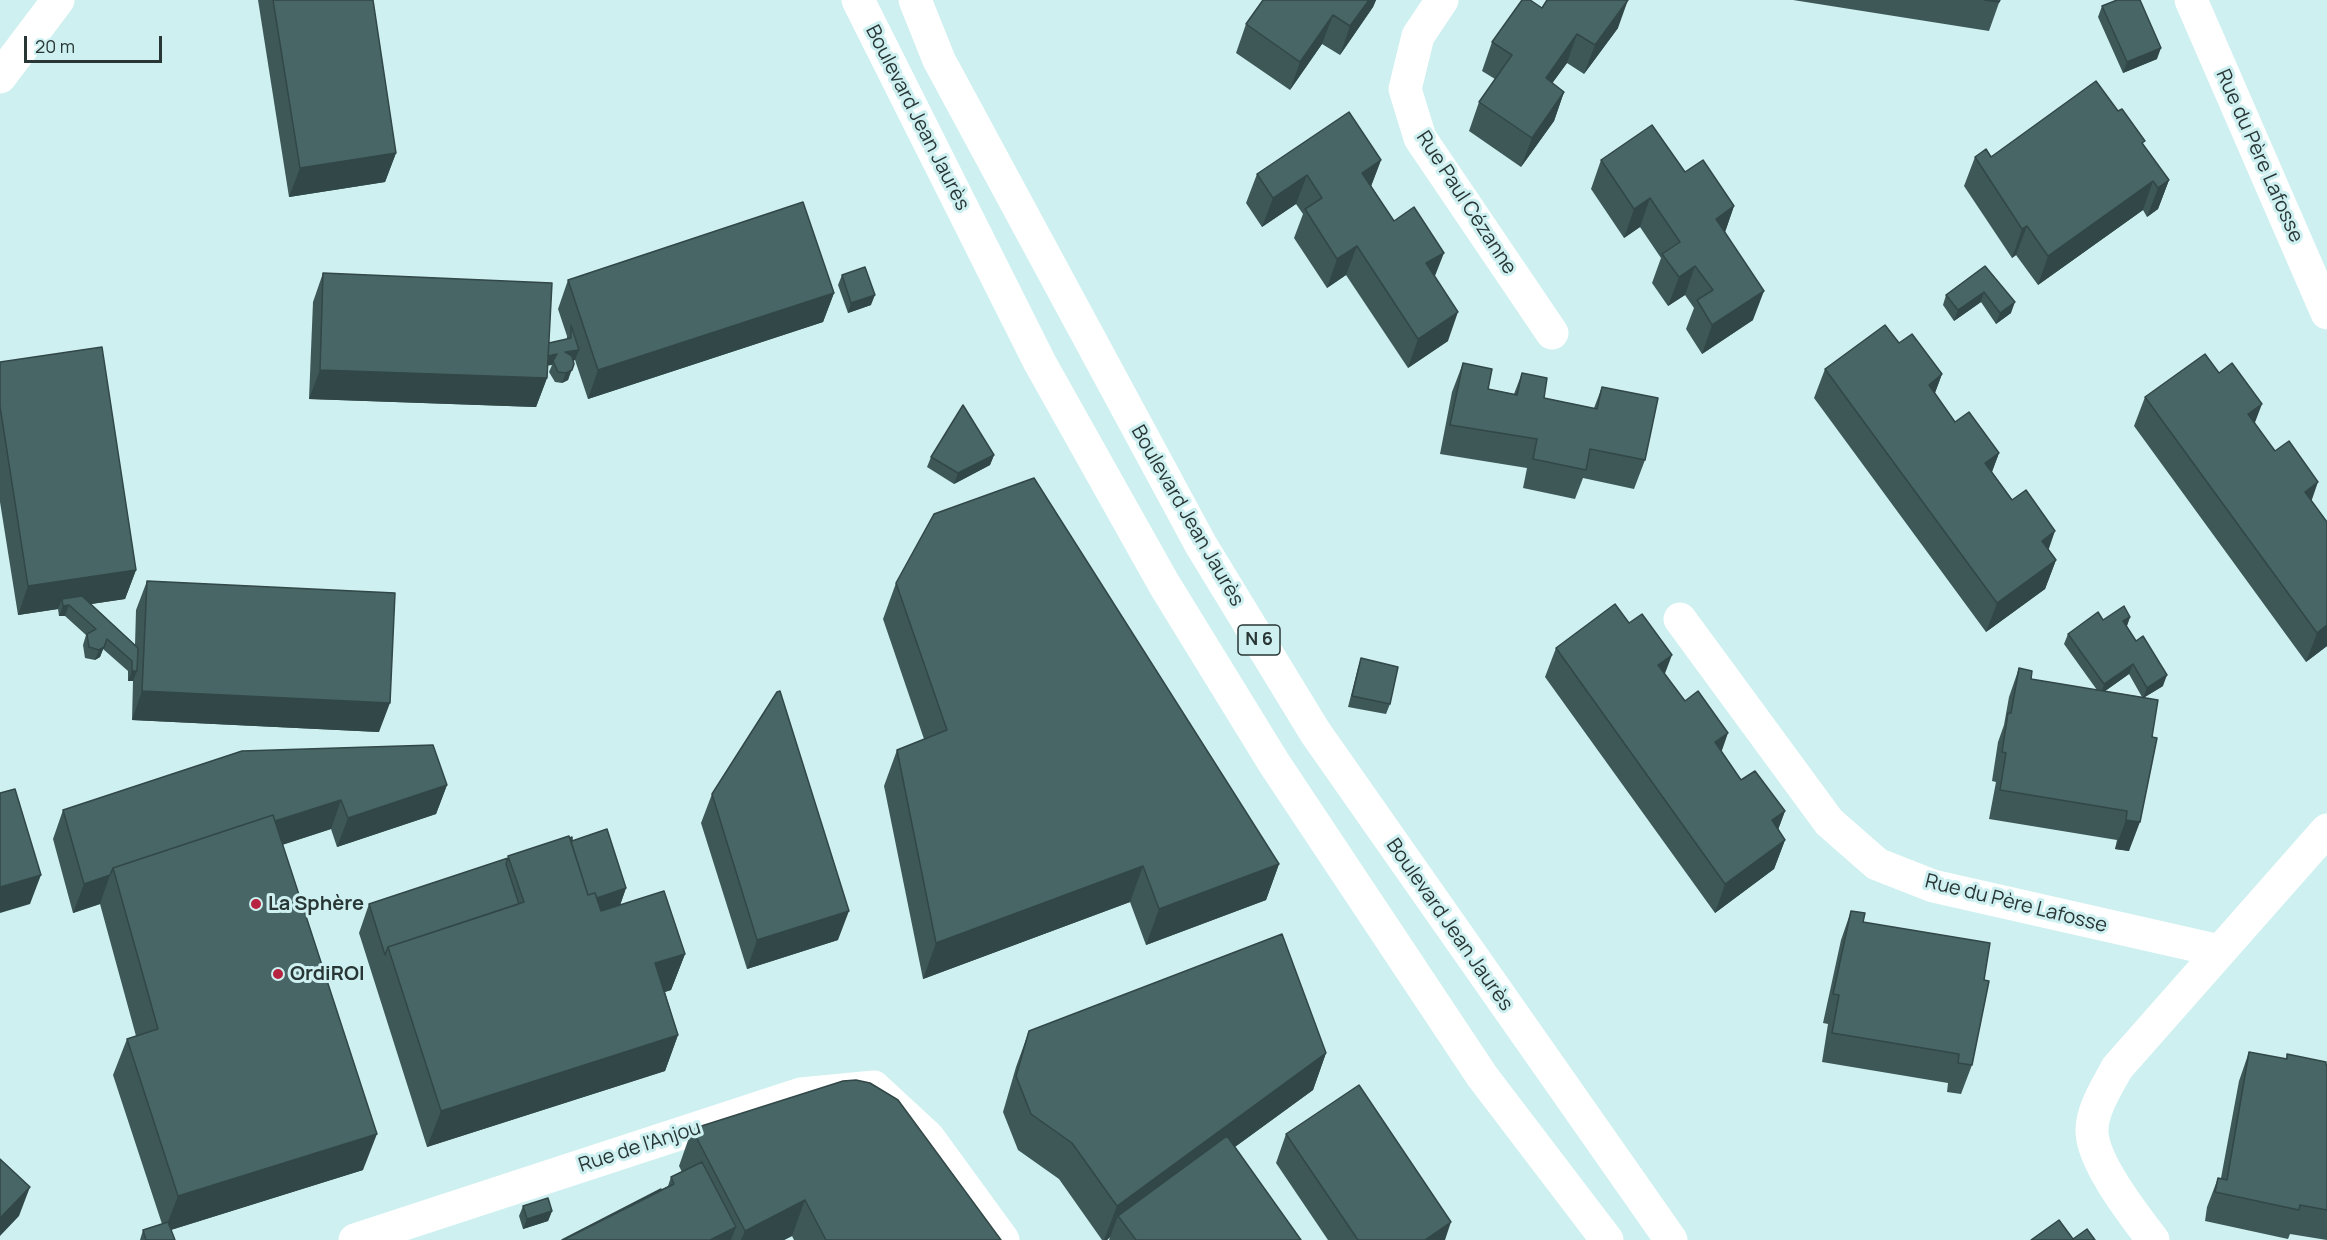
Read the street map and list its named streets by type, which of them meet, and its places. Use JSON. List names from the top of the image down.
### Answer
{
  "streets": {
    "main road": [
      "Boulevard Jean Jaurès",
      "Rue du Père Lafosse",
      "Rue Paul Cézanne",
      "N 6",
      "Rue de l'Anjou"
    ]
  },
  "places": ["La Sphère", "OrdiROI"],
  "scale_bar": "20 m"
}
